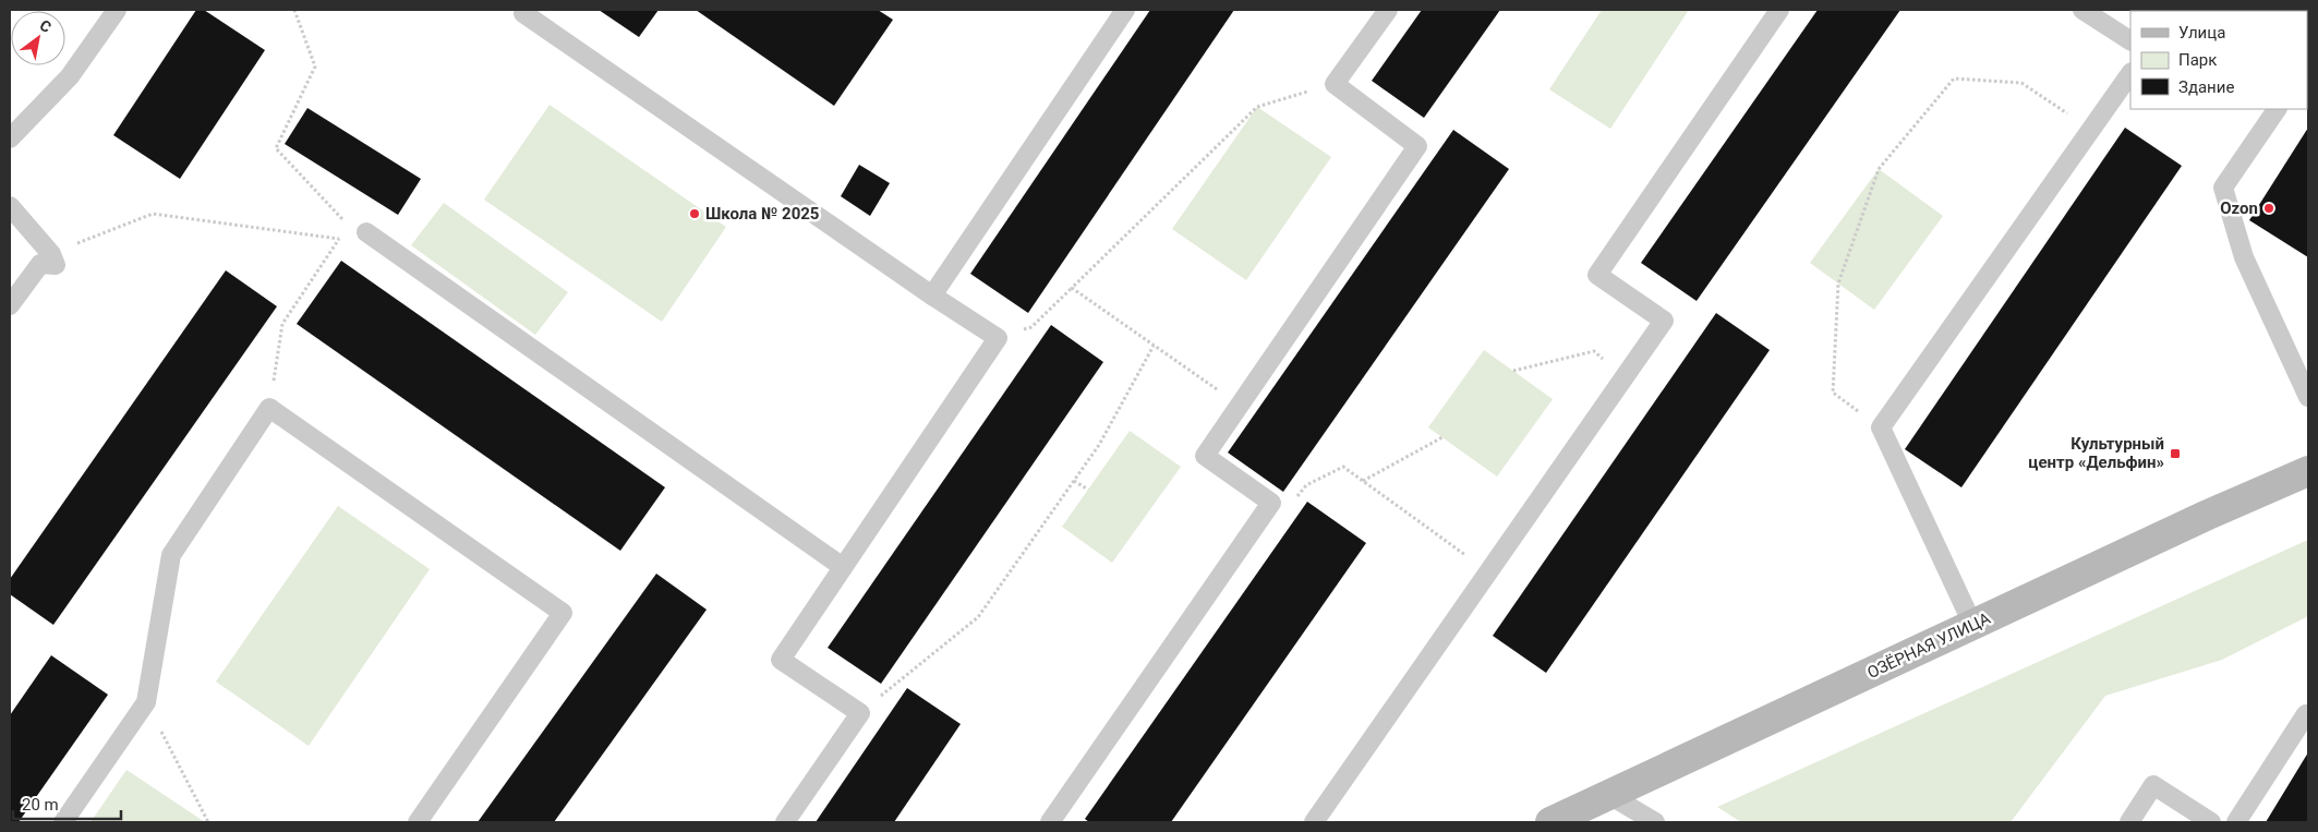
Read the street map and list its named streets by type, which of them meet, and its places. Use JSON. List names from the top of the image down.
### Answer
{
  "streets": {
    "street": ["ОЗЁРНАЯ УЛИЦА"]
  },
  "places": {
    "other": ["Ozon", "Школа № 2025"],
    "transit": ["Культурный центр «Дельфин»"]
  },
  "legend": ["Улица", "Парк", "Здание"],
  "scale_bar": "20 m",
  "north": "top right"
}
